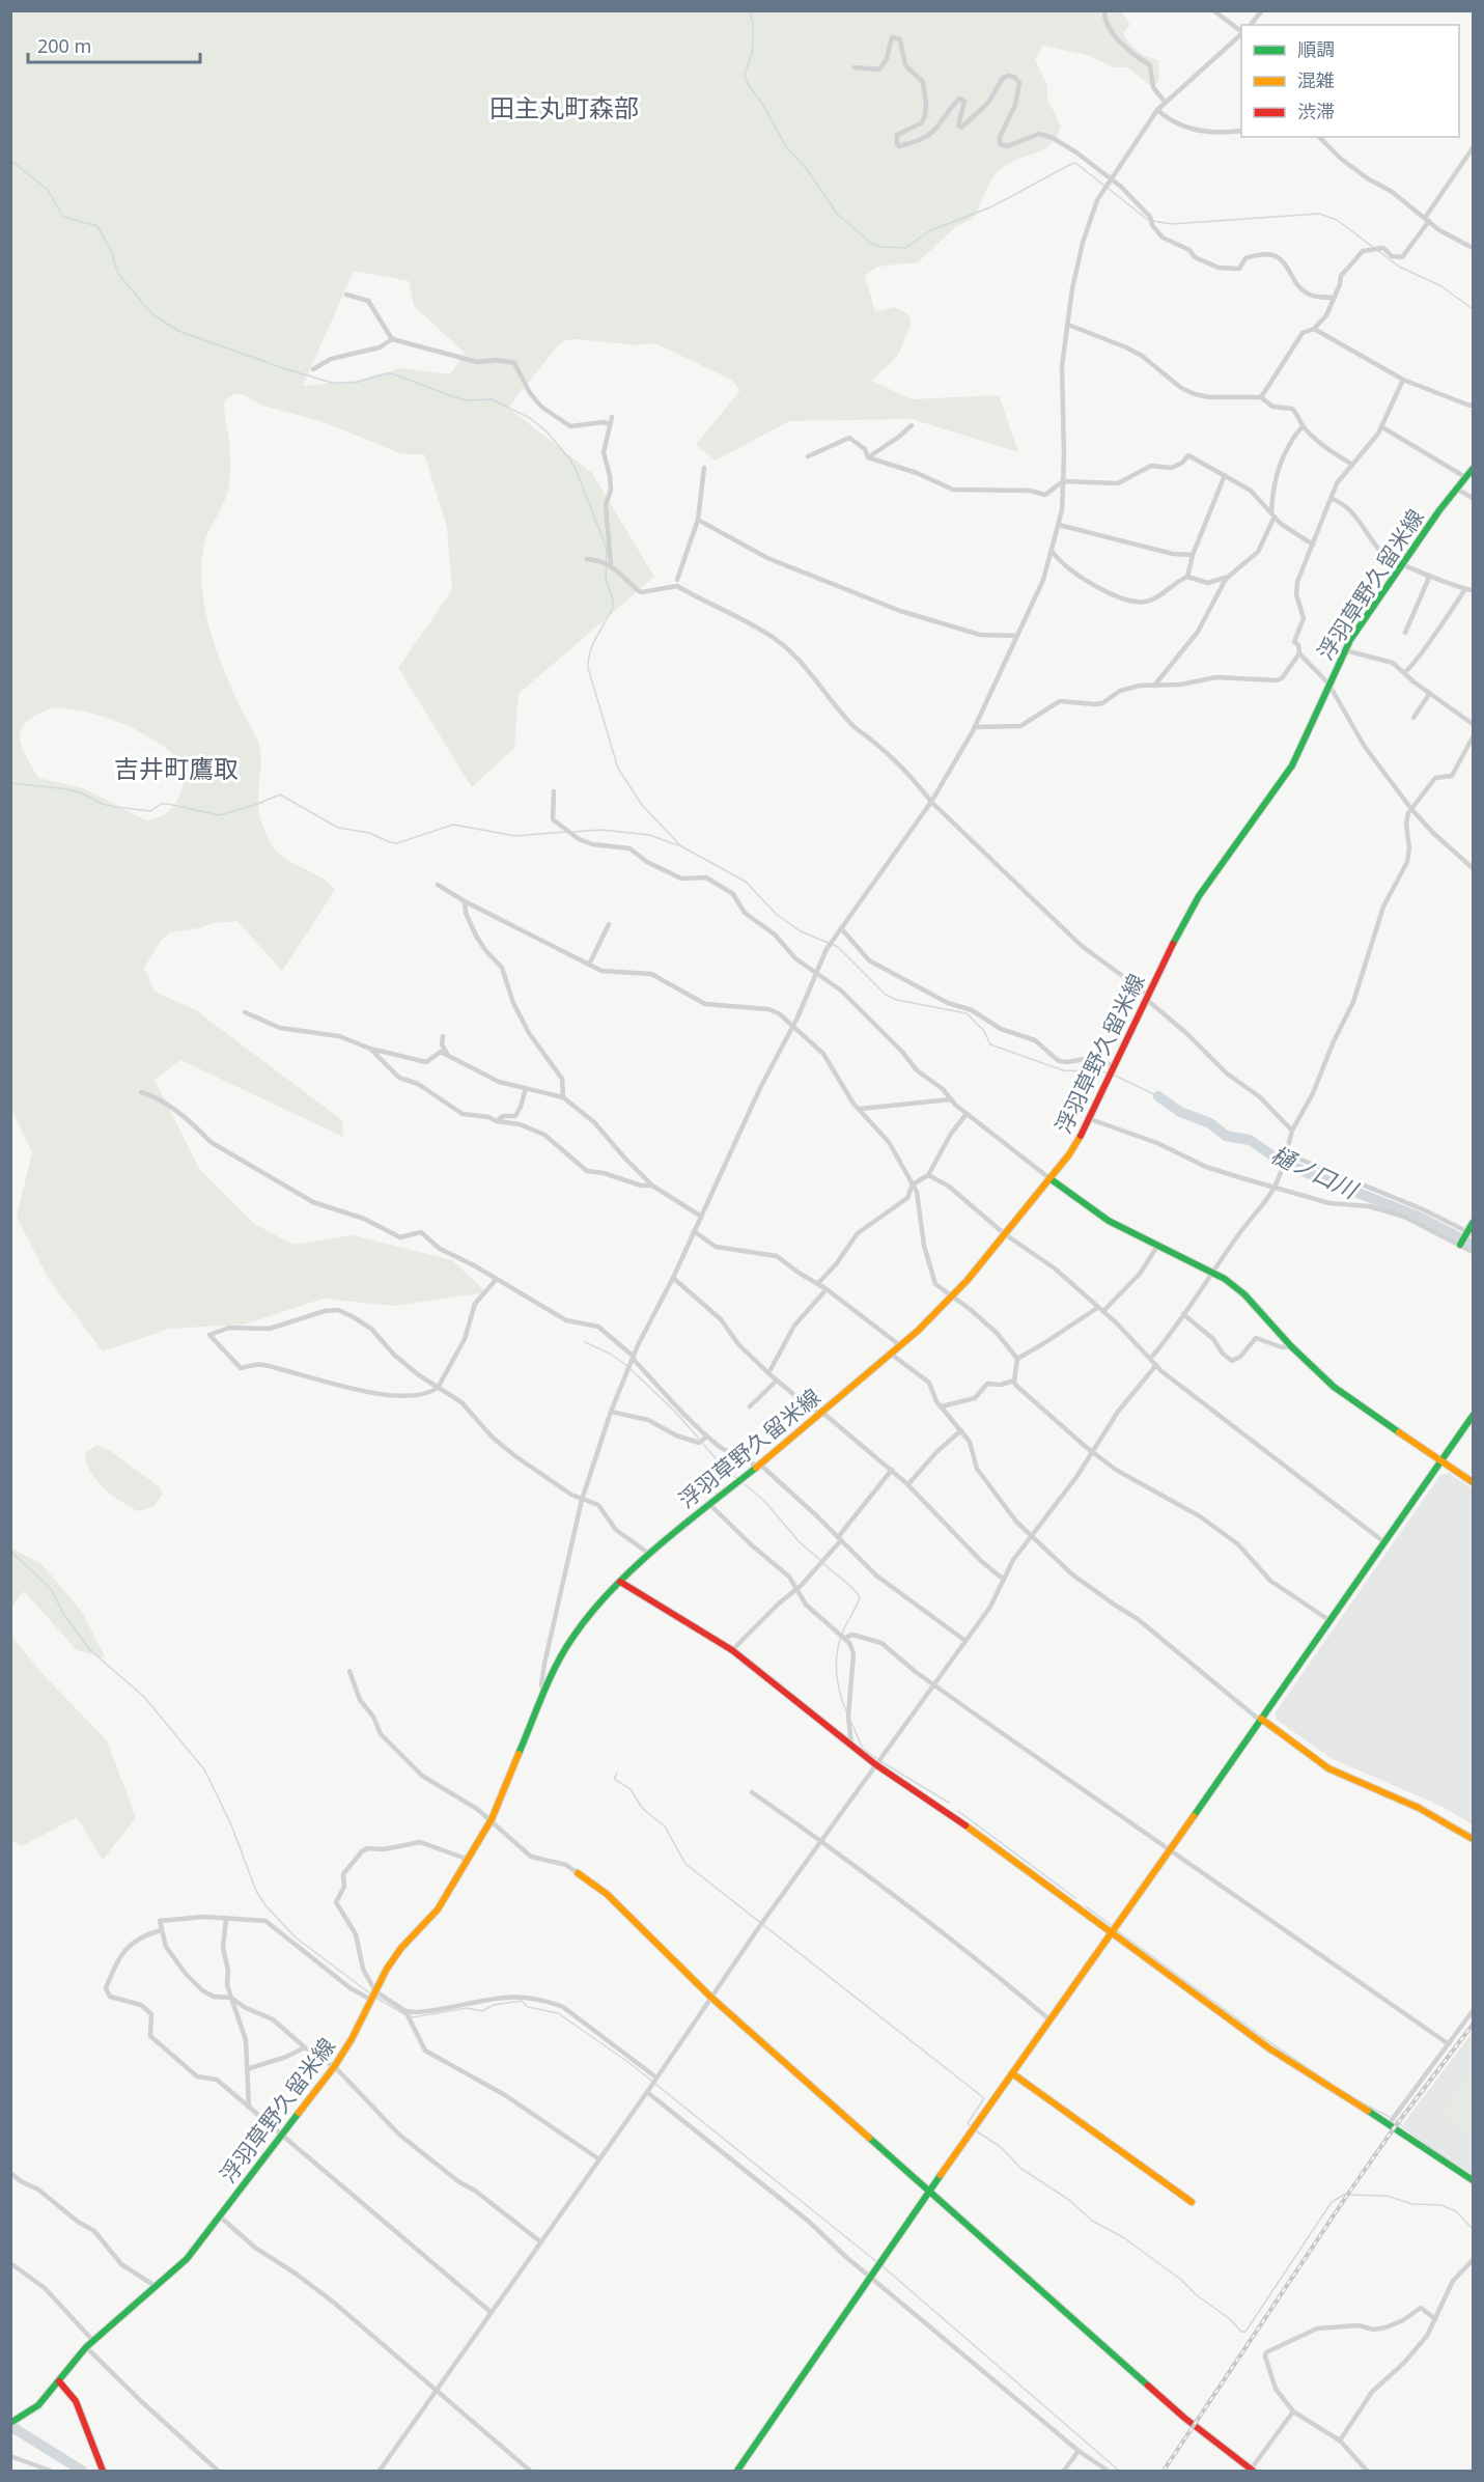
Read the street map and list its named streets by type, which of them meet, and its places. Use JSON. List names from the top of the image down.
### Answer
{
  "streets": {
    "street": ["浮羽草野久留米線"]
  },
  "districts": ["田主丸町森部", "吉井町鷹取"],
  "water": ["樋ノ口川"],
  "legend": ["順調", "混雑", "渋滞"],
  "scale_bar": "200 m"
}
